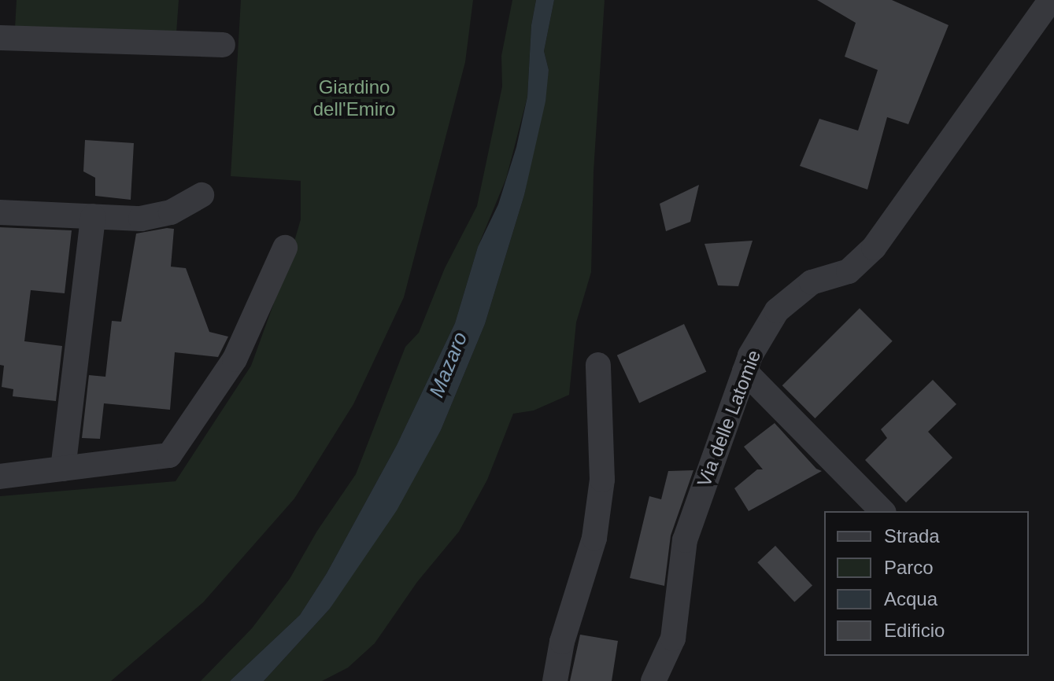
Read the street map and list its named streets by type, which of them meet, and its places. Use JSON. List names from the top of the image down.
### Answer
{
  "streets": {
    "street": ["Via delle Latomie"]
  },
  "water": ["Mazaro"],
  "parks": ["Giardino dell'Emiro"],
  "legend": [
    "Strada",
    "Parco",
    "Acqua",
    "Edificio"
  ]
}
